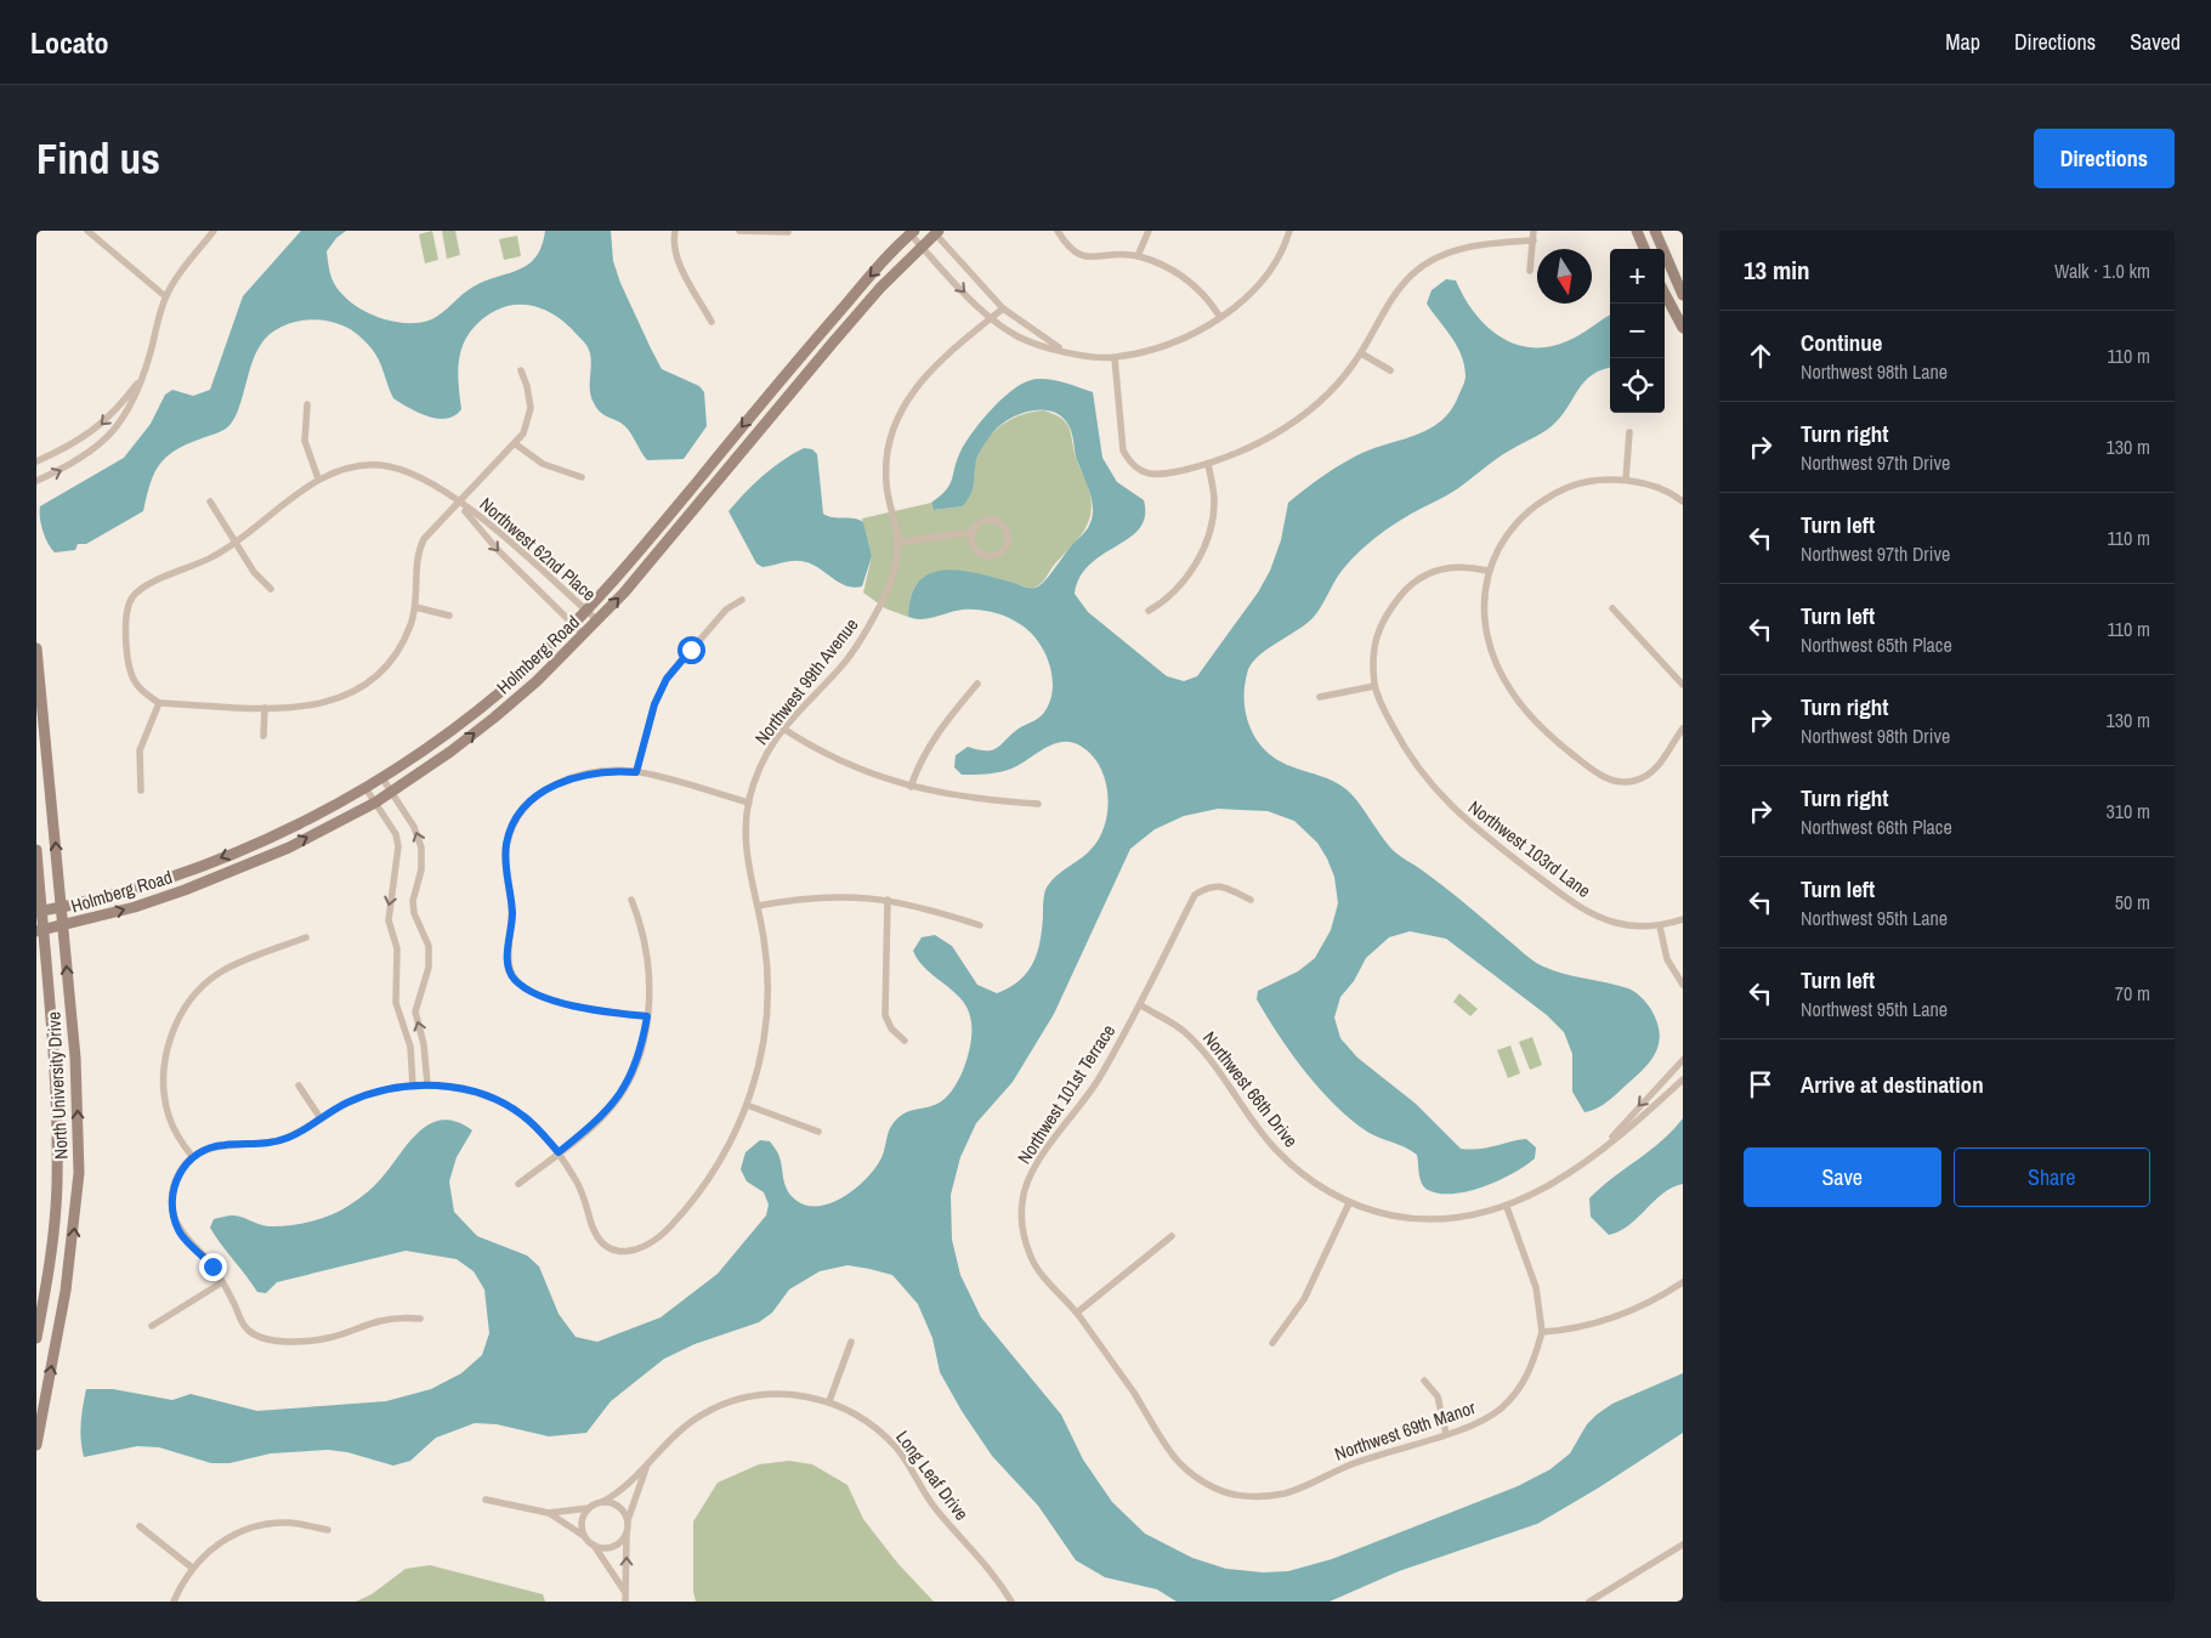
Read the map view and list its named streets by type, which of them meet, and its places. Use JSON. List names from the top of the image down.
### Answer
{
  "streets": {
    "street": [
      "Northwest 62nd Place",
      "Holmberg Road",
      "Northwest 99th Avenue",
      "Northwest 103rd Lane",
      "North University Drive",
      "Northwest 66th Drive",
      "Northwest 101st Terrace",
      "Northwest 69th Manor",
      "Long Leaf Drive"
    ]
  },
  "crossings": [
    ["Northwest 62nd Place", "Holmberg Road"],
    ["Holmberg Road", "North University Drive"],
    ["Northwest 66th Drive", "Northwest 101st Terrace"],
    ["Northwest 101st Terrace", "Northwest 69th Manor"]
  ],
  "north": "bottom",
  "page": {
    "header": "Locato",
    "nav": ["Map", "Directions", "Saved"],
    "buttons": [
      "Directions",
      ["Save", "Share"]
    ],
    "title": "Find us",
    "heading": ["13 min", "Walk · 1.0 km"],
    "map_buttons": ["+", "−"],
    "list": [
      ["Continue", "Northwest 98th Lane", "110 m"],
      ["Turn right", "Northwest 97th Drive", "130 m"],
      ["Turn left", "Northwest 97th Drive", "110 m"],
      ["Turn left", "Northwest 65th Place", "110 m"],
      ["Turn right", "Northwest 98th Drive", "130 m"],
      ["Turn right", "Northwest 66th Place", "310 m"],
      ["Turn left", "Northwest 95th Lane", "50 m"],
      ["Turn left", "Northwest 95th Lane", "70 m"],
      "Arrive at destination"
    ]
  }
}
